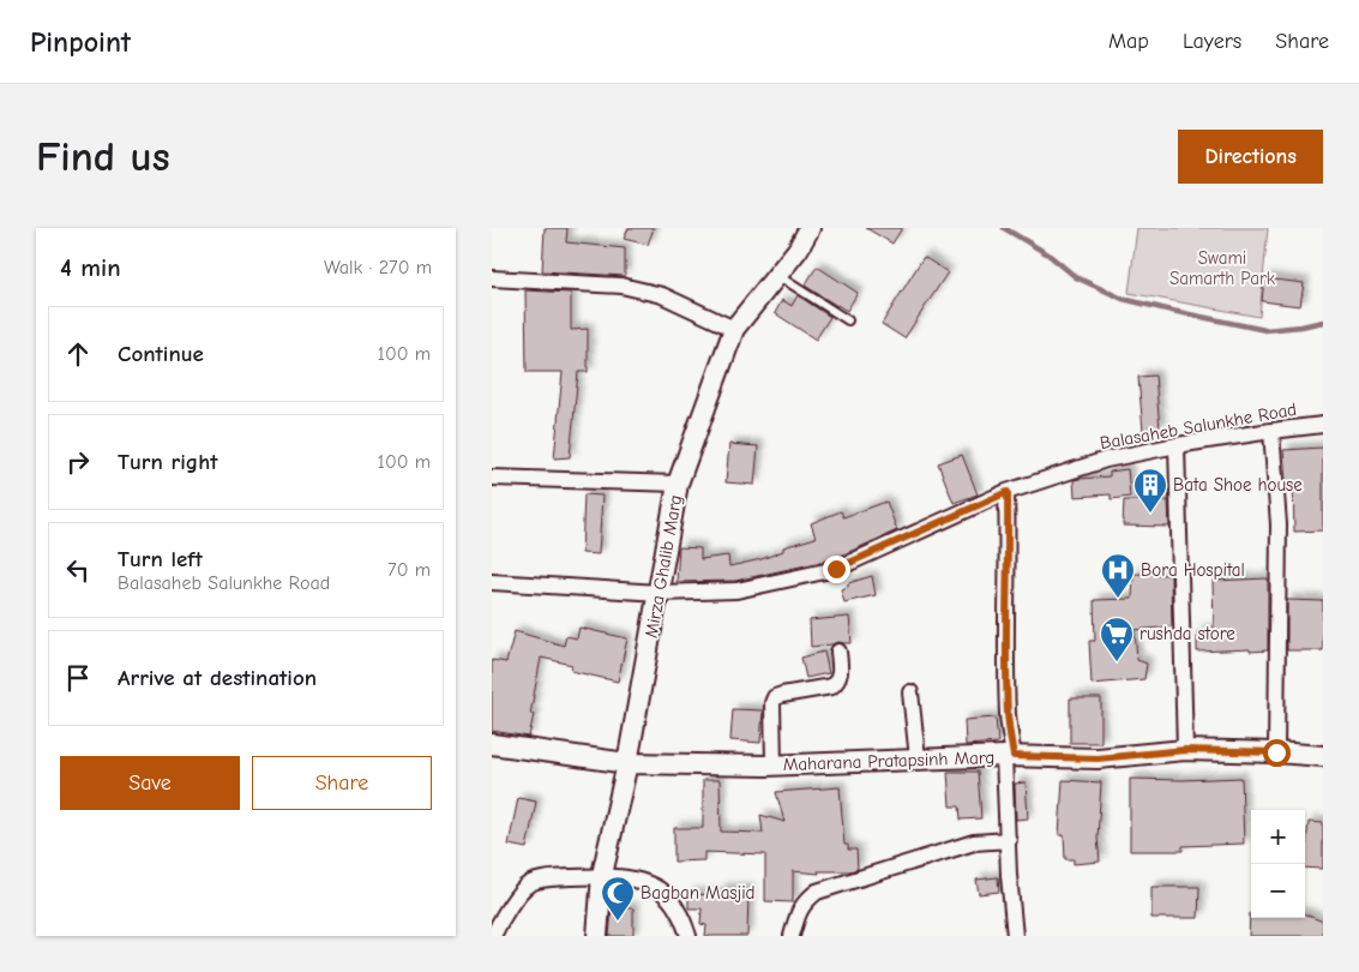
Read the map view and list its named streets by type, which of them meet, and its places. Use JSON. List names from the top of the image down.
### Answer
{
  "streets": {
    "street": ["Balasaheb Salunkhe Road", "Mirza Ghalib Marg", "Maharana Pratapsinh Marg"]
  },
  "crossings": [
    ["Balasaheb Salunkhe Road", "Mirza Ghalib Marg"],
    ["Mirza Ghalib Marg", "Maharana Pratapsinh Marg"]
  ],
  "parks": ["Swami Samarth Park"],
  "places": {
    "building": ["Bata Shoe house"],
    "hospital": ["Bora Hospital"],
    "supermarket": ["rushda store"],
    "mosque": ["Bagban Masjid"]
  },
  "page": {
    "header": "Pinpoint",
    "nav": ["Map", "Layers", "Share"],
    "buttons": [
      "Directions",
      ["Save", "Share"]
    ],
    "title": "Find us",
    "heading": ["4 min", "Walk · 270 m"],
    "list": [
      ["Continue", "100 m"],
      ["Turn right", "100 m"],
      ["Turn left", "Balasaheb Salunkhe Road", "70 m"],
      "Arrive at destination"
    ],
    "map_buttons": ["+", "−"]
  }
}
